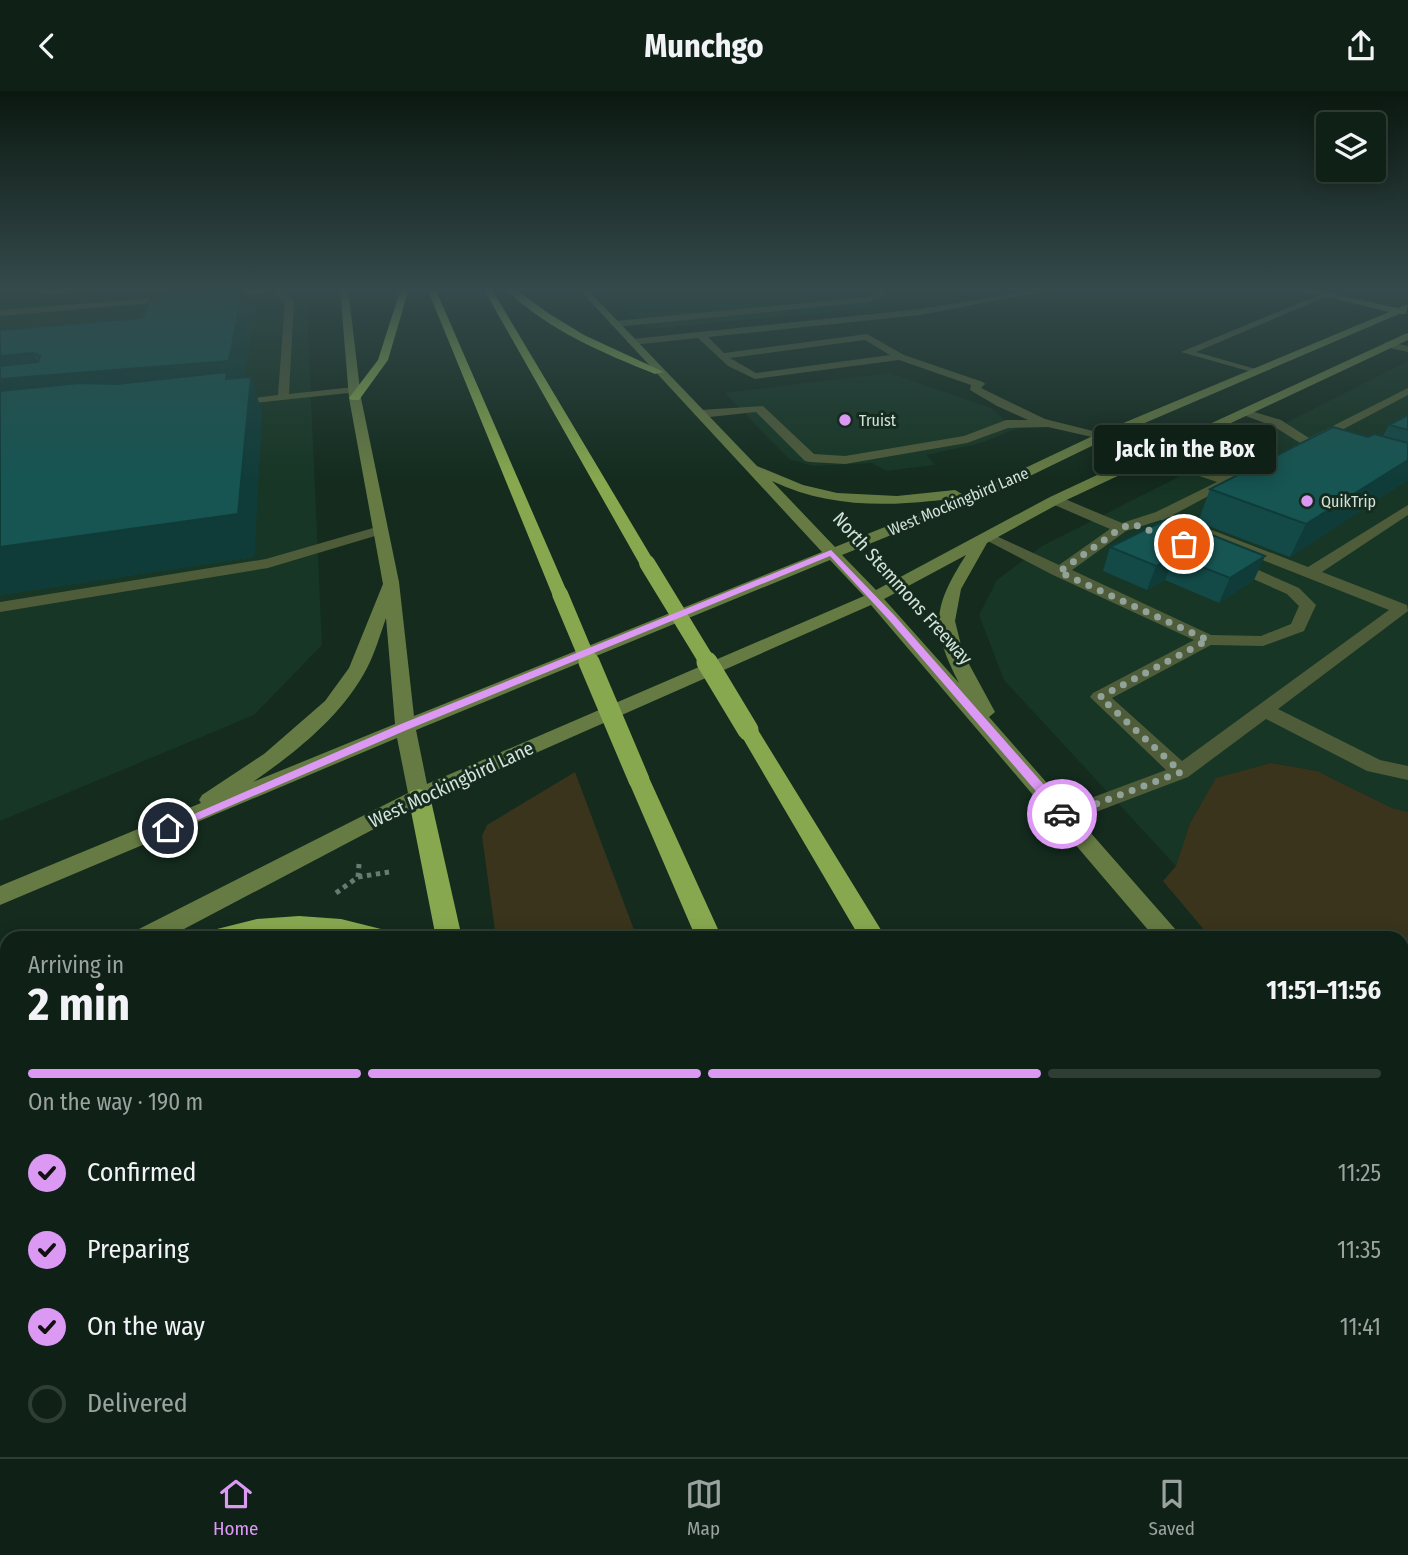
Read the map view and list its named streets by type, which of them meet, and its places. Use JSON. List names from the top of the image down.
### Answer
{
  "streets": {
    "main road": ["West Mockingbird Lane", "North Stemmons Freeway"]
  },
  "crossings": [
    ["West Mockingbird Lane", "North Stemmons Freeway"]
  ],
  "places": ["Truist", "QuikTrip", "Jack in the Box"],
  "page": {
    "header": "Munchgo",
    "bubble": "Jack in the Box",
    "heading": ["2 min", "Arriving in", "11:51–11:56"],
    "bar": "On the way · 190 m",
    "list": [
      ["Confirmed", "11:25"],
      ["Preparing", "11:35"],
      ["On the way", "11:41"],
      "Delivered"
    ],
    "tabs": ["Home", "Map", "Saved"]
  }
}
